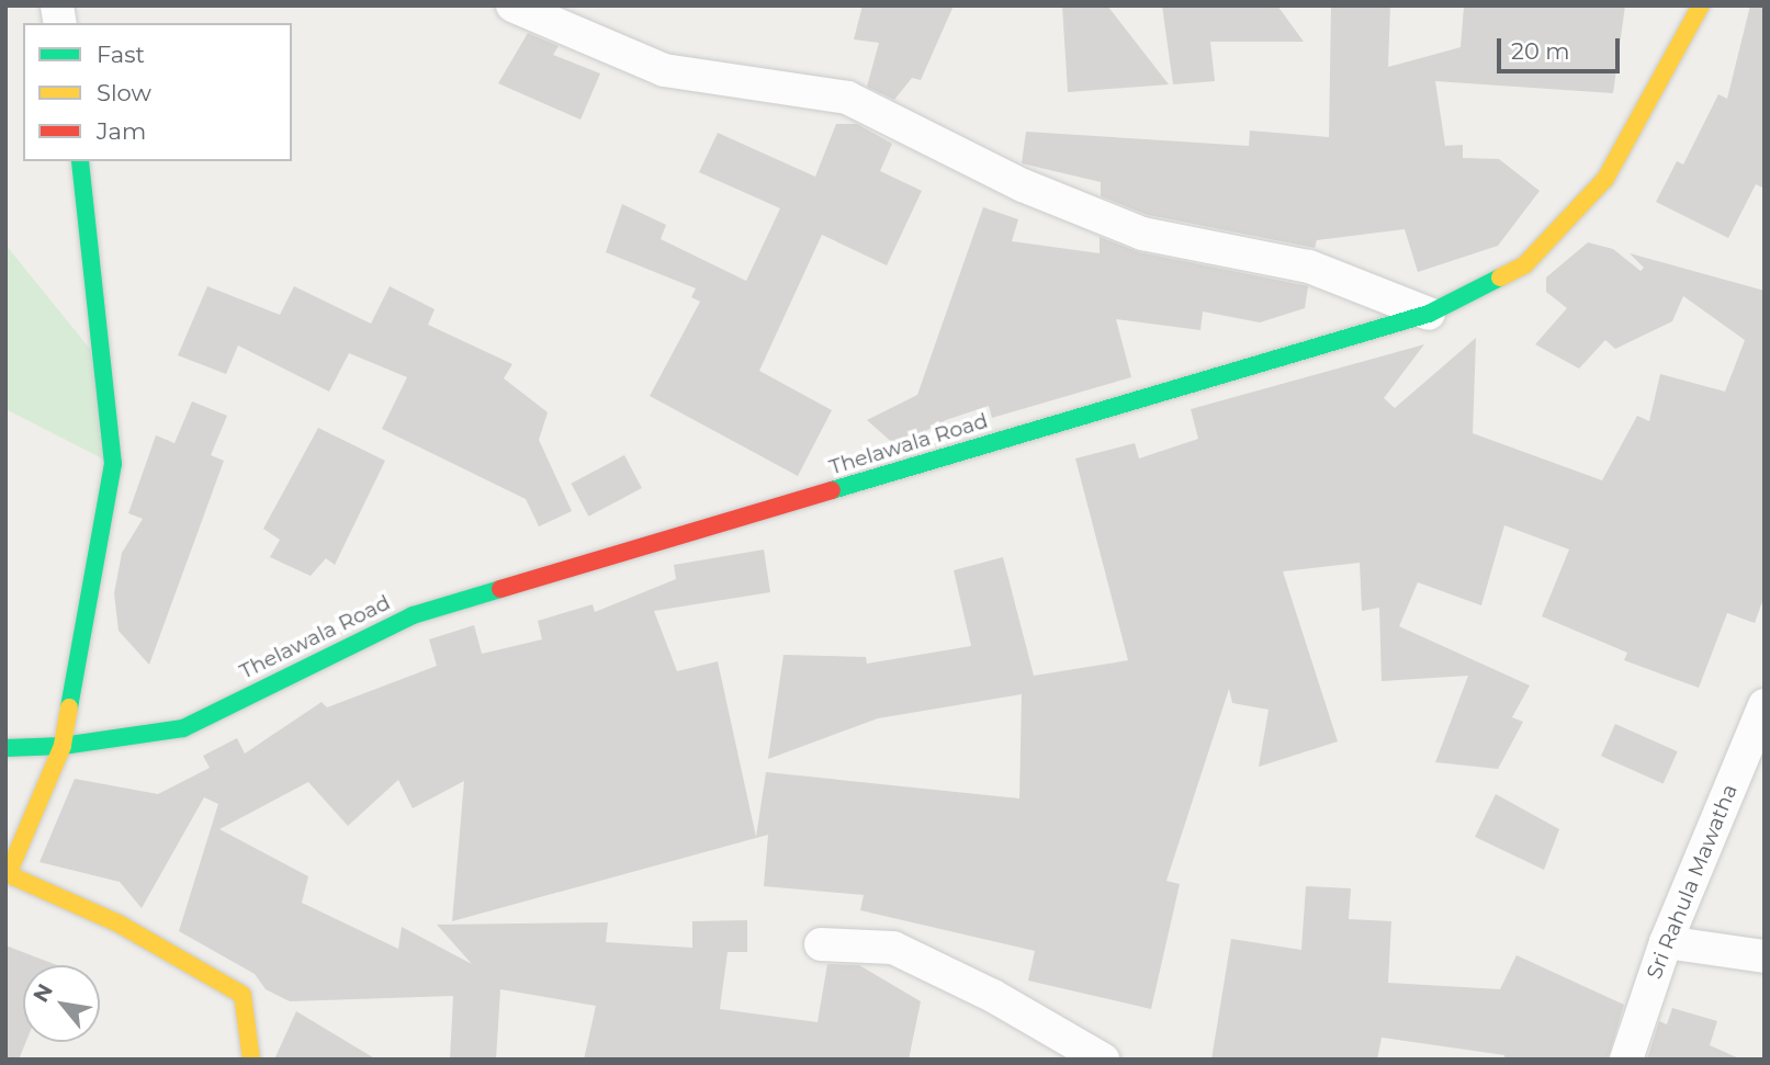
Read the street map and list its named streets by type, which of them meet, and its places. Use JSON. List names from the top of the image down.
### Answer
{
  "streets": {
    "street": ["Thelawala Road", "Sri Rahula Mawatha"]
  },
  "legend": ["Fast", "Slow", "Jam"],
  "scale_bar": "20 m",
  "north": "top left"
}
